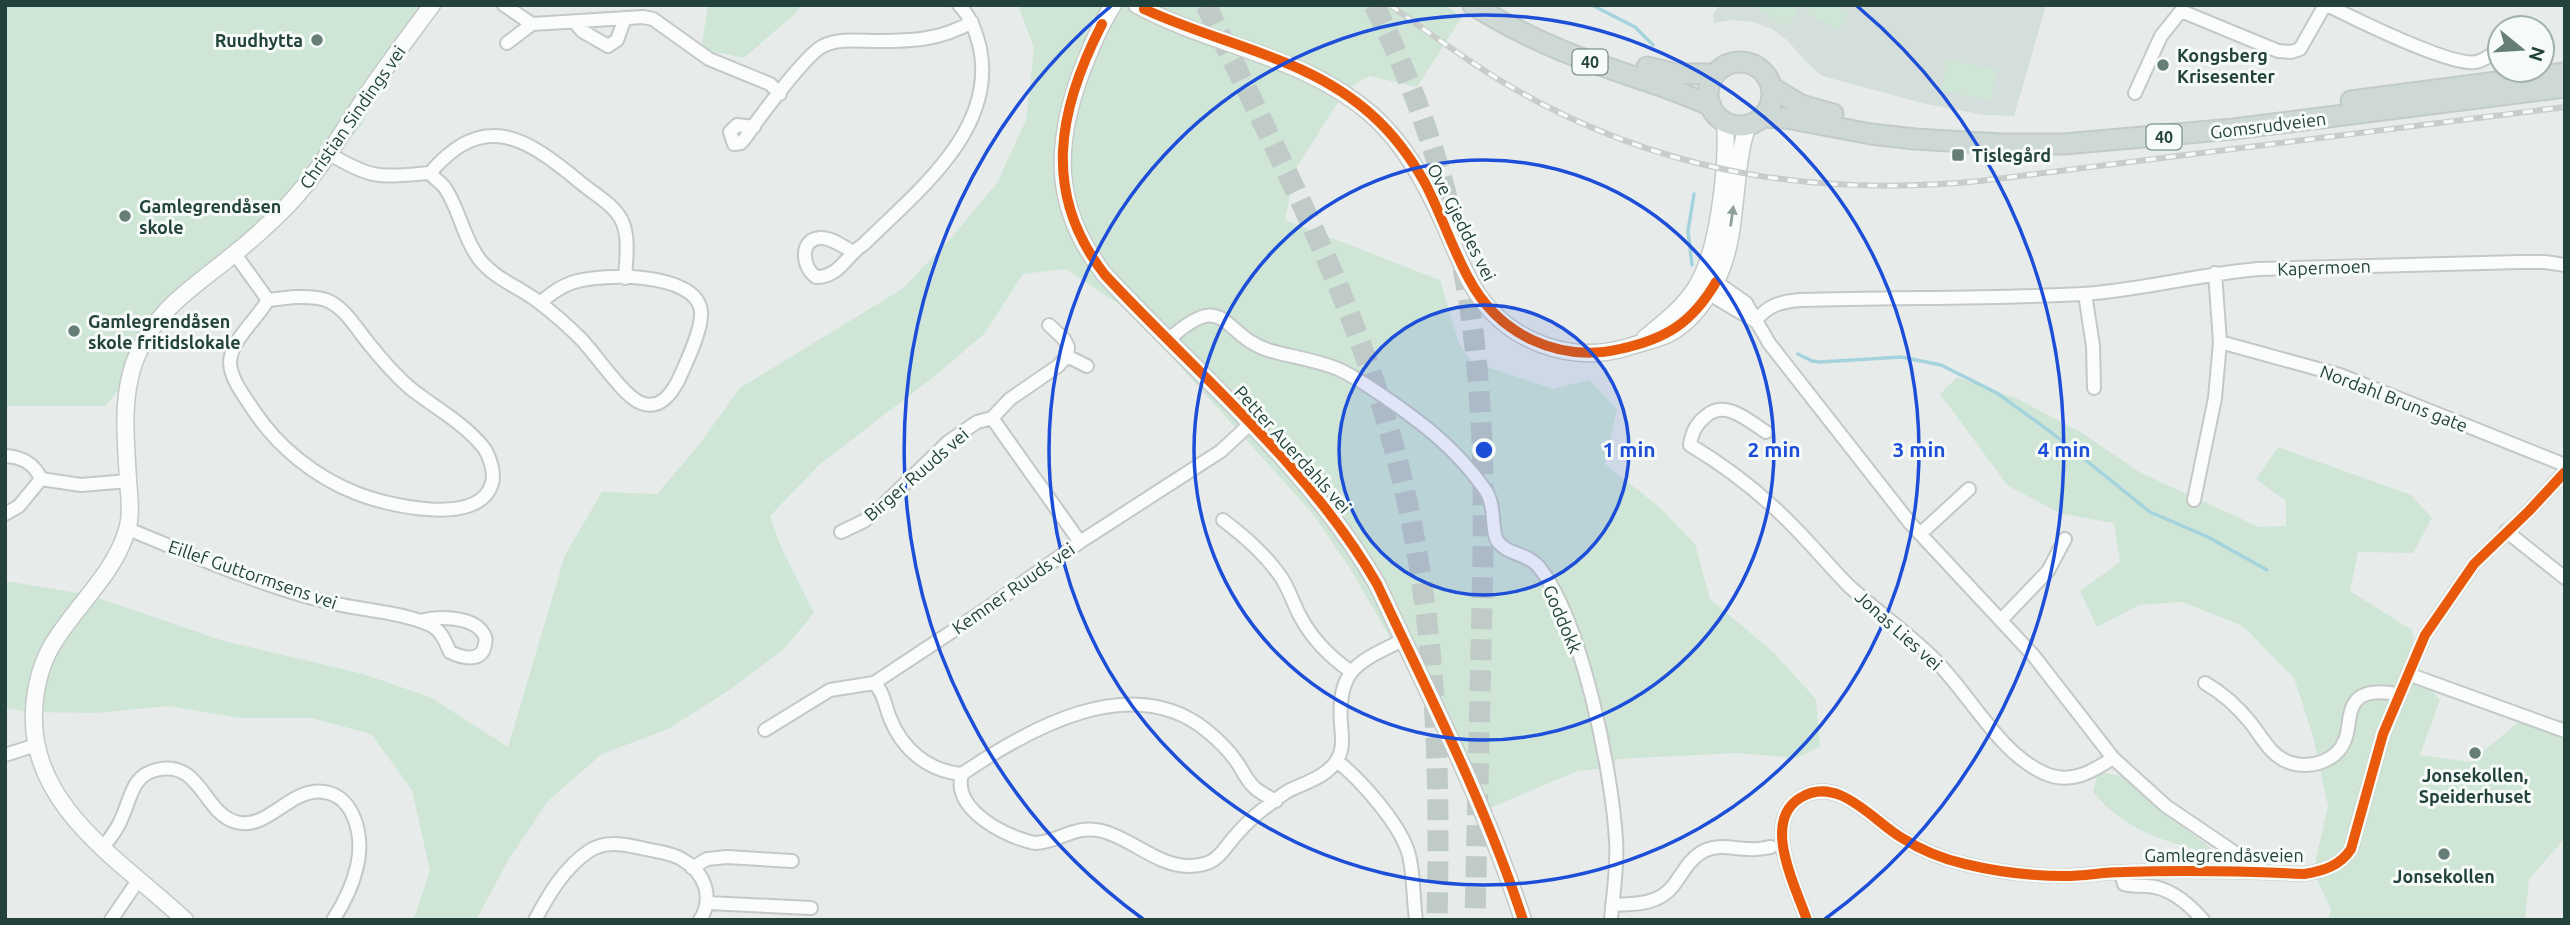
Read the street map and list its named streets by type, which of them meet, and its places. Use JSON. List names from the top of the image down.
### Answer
{
  "streets": {
    "main road": ["40", "Gomsrudveien"],
    "street": [
      "Christian Sindings vei",
      "Ove Gjeddes vei",
      "Kapermoen",
      "Nordahl Bruns gate",
      "Petter Auerdahls vei",
      "Birger Ruuds vei",
      "Eillef Guttormsens vei",
      "Kemner Ruuds vei",
      "Goddokk",
      "Jonas Lies vei",
      "Gamlegrendåsveien"
    ]
  },
  "crossings": [
    ["40", "Gomsrudveien"],
    ["40", "Ove Gjeddes vei"],
    ["Christian Sindings vei", "Eillef Guttormsens vei"],
    ["Gomsrudveien", "Ove Gjeddes vei"],
    ["Petter Auerdahls vei", "Kemner Ruuds vei"],
    ["Petter Auerdahls vei", "Goddokk"]
  ],
  "places": {
    "other": [
      "Ruudhytta",
      "Kongsberg Krisesenter",
      "Gamlegrendåsen skole",
      "Gamlegrendåsen skole fritidslokale",
      "Jonsekollen, Speiderhuset",
      "Jonsekollen"
    ],
    "transit": ["Tislegård"]
  },
  "north": "right",
  "rings": [
    "1 min",
    "2 min",
    "3 min",
    "4 min"
  ]
}
